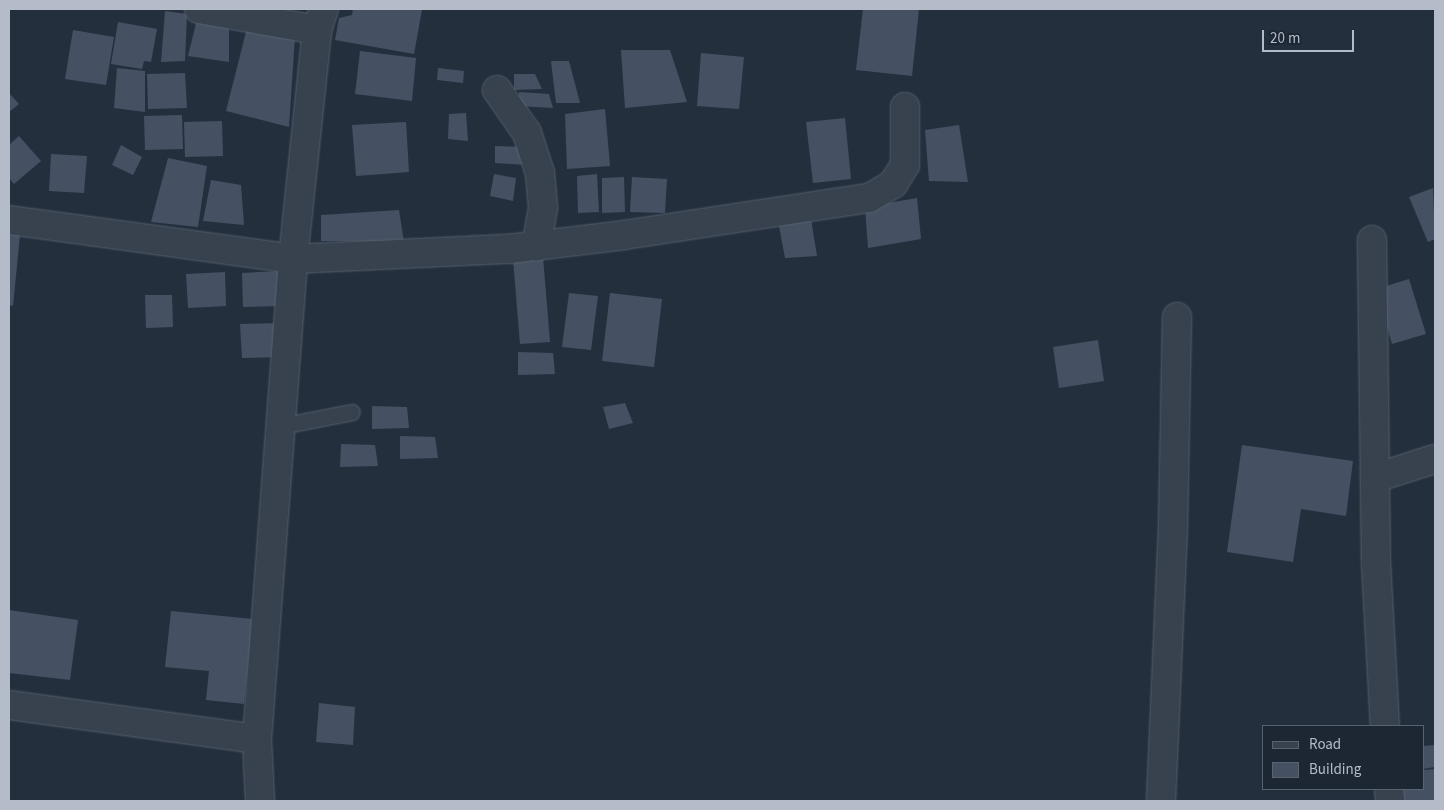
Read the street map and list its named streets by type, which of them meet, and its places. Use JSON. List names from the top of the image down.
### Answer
{
  "legend": ["Road", "Building"],
  "scale_bar": "20 m"
}
